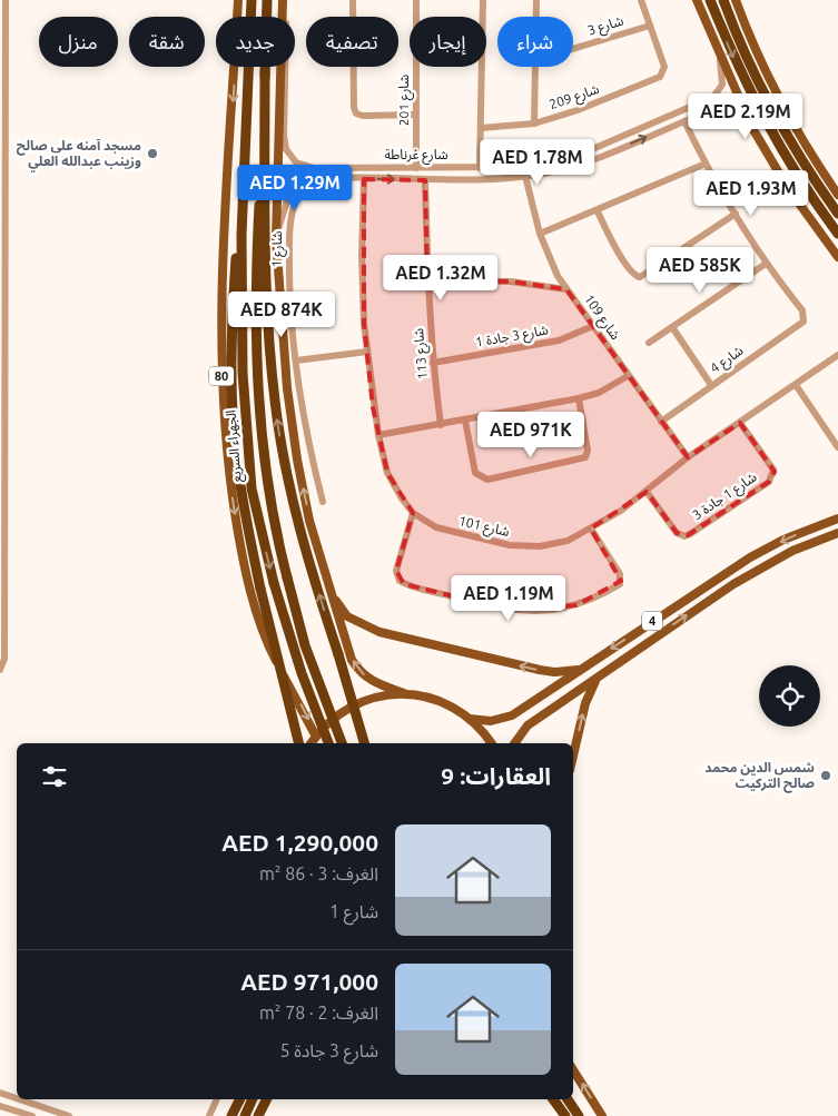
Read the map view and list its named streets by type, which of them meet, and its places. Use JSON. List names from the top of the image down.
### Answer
{
  "streets": {
    "highway": ["80", "الجهراء السريع"],
    "main road": ["4"],
    "street": [
      "شارع 3",
      "شارع 209",
      "شارع 201",
      "شارع غرناطة",
      "شارع 1",
      "شارع 109",
      "شارع 3 جادة 1",
      "شارع 113",
      "شارع 4",
      "شارع 1 جادة 3",
      "شارع 101"
    ]
  },
  "crossings": [
    ["شارع 3", "شارع 209"],
    ["شارع 201", "شارع غرناطة"],
    ["شارع غرناطة", "شارع 1"],
    ["شارع غرناطة", "شارع 109"],
    ["شارع غرناطة", "شارع 113"],
    ["شارع غرناطة", "شارع 101"],
    ["شارع 109", "شارع 3 جادة 1"],
    ["شارع 109", "شارع 4"],
    ["شارع 109", "شارع 101"],
    ["شارع 3 جادة 1", "شارع 113"],
    ["شارع 1 جادة 3", "شارع 101"]
  ],
  "places": ["مسجد آمنه علي صالح وزينب عبدالله العلي", "شمس الدين محمد صالح التركيت"],
  "page": {
    "chip": [
      "شراء",
      "إيجار",
      "تصفية",
      "جديد",
      "شقة",
      "منزل"
    ],
    "price": [
      "AED 2.19M",
      "AED 1.78M",
      "AED 1.29M",
      "AED 1.93M",
      "AED 585K",
      "AED 1.32M",
      "AED 874K",
      "AED 971K",
      "AED 1.19M"
    ],
    "heading": "العقارات: 9",
    "list": [
      {
        "name": "AED 1,290,000",
        "note": "الغرف: 3 · 86 m² · شارع 1"
      },
      {
        "name": "AED 971,000",
        "note": "الغرف: 2 · 78 m² · شارع 3 جادة 5"
      }
    ]
  }
}
